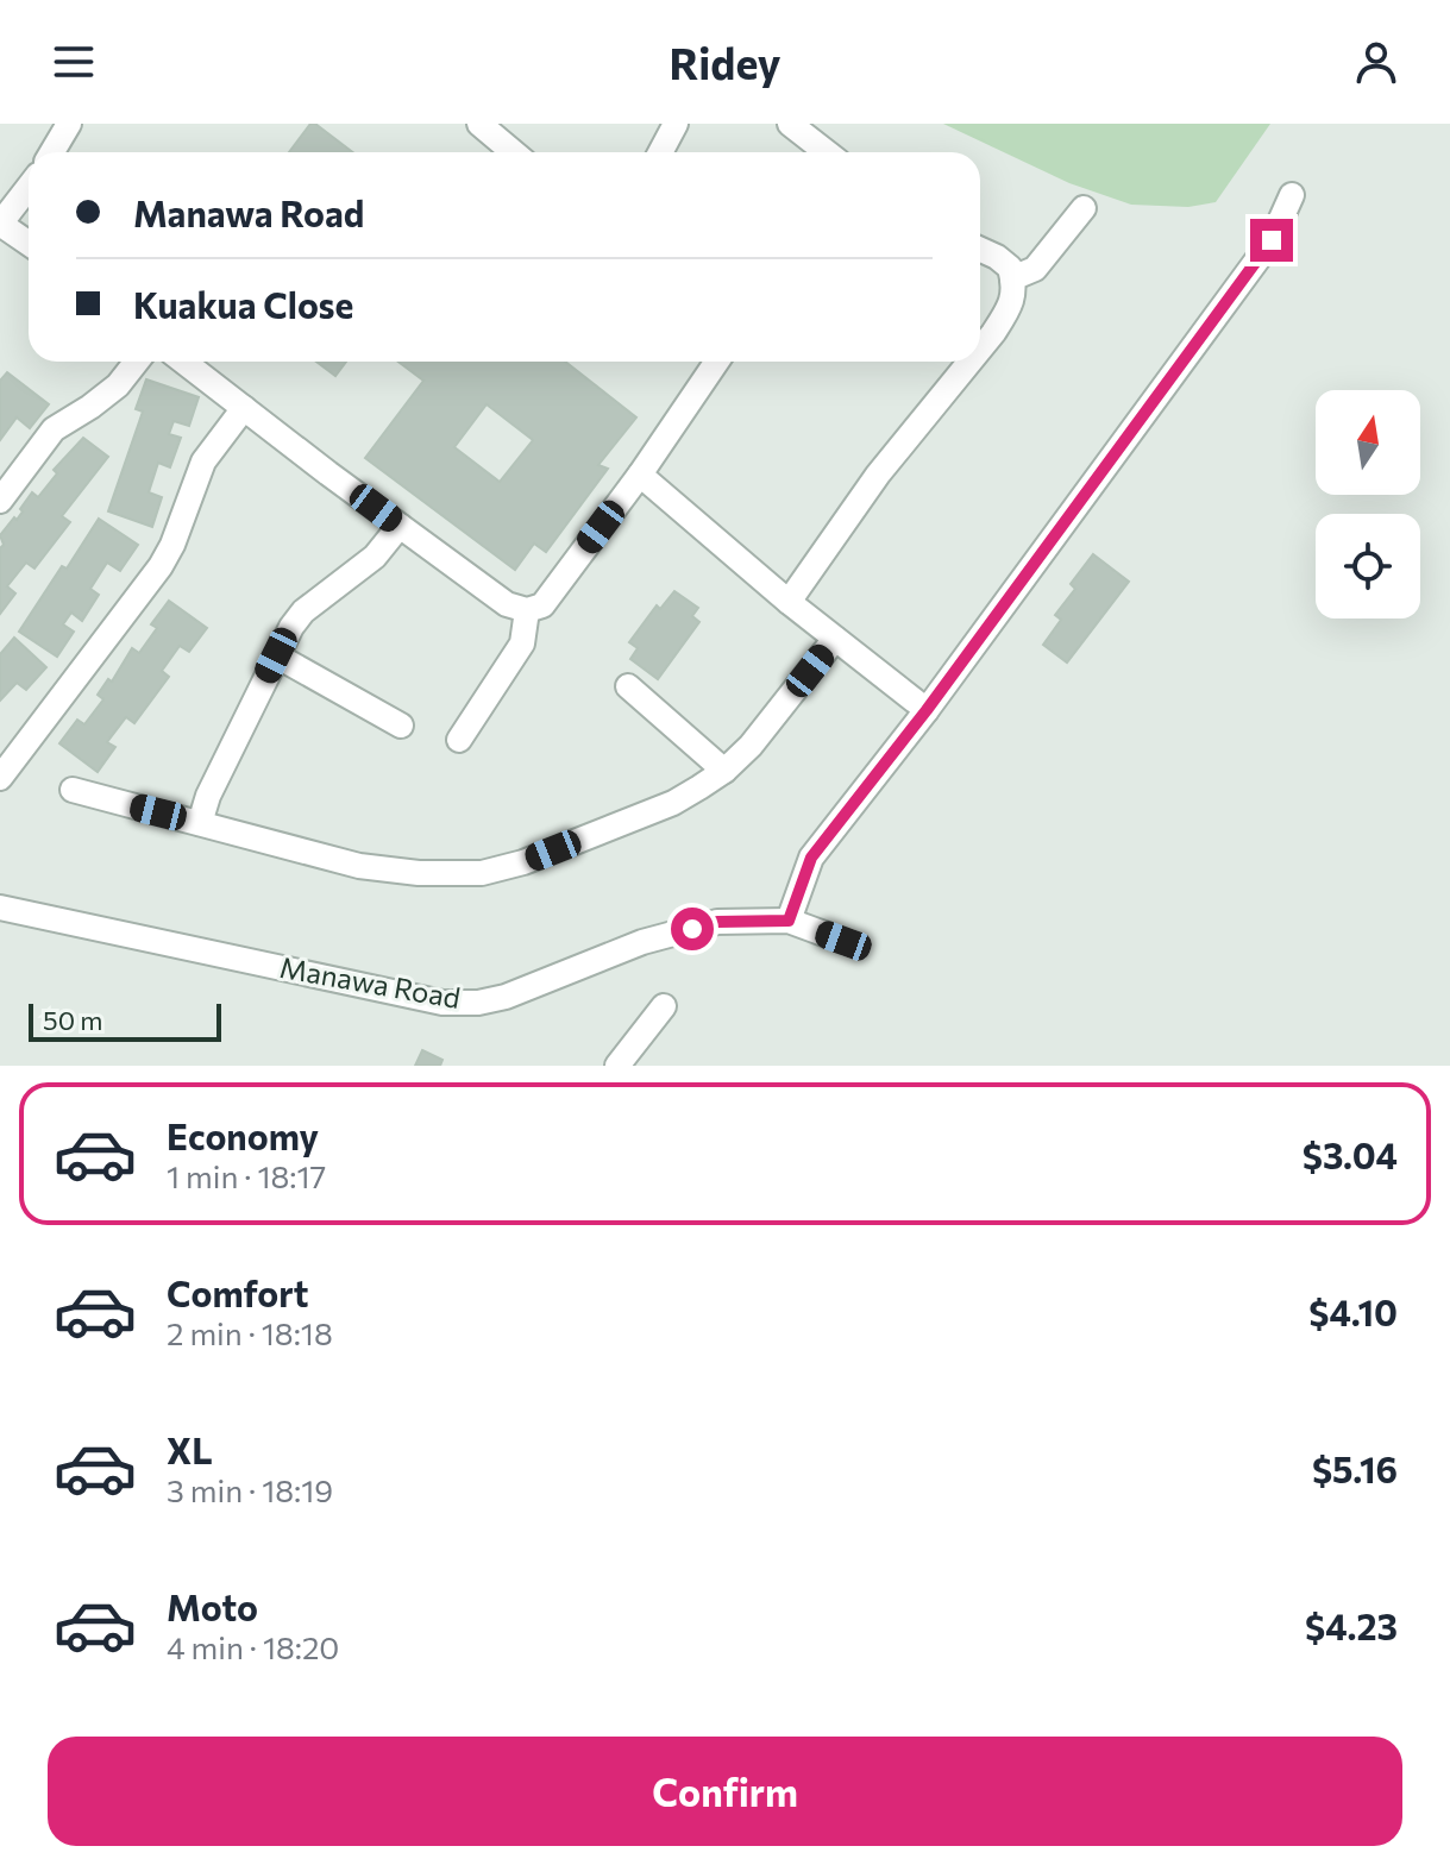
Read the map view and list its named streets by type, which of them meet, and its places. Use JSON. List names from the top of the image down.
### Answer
{
  "streets": {
    "street": ["Manawa Road"]
  },
  "scale_bar": "50 m",
  "north": "top",
  "page": {
    "header": "Ridey",
    "banner": ["Manawa Road", "Kuakua Close"],
    "scale": "50 m",
    "list": [
      {
        "name": "Economy",
        "note": "1 min · 18:17",
        "value": "$3.04"
      },
      {
        "name": "Comfort",
        "note": "2 min · 18:18",
        "value": "$4.10"
      },
      {
        "name": "XL",
        "note": "3 min · 18:19",
        "value": "$5.16"
      },
      {
        "name": "Moto",
        "note": "4 min · 18:20",
        "value": "$4.23"
      }
    ],
    "buttons": "Confirm"
  }
}
